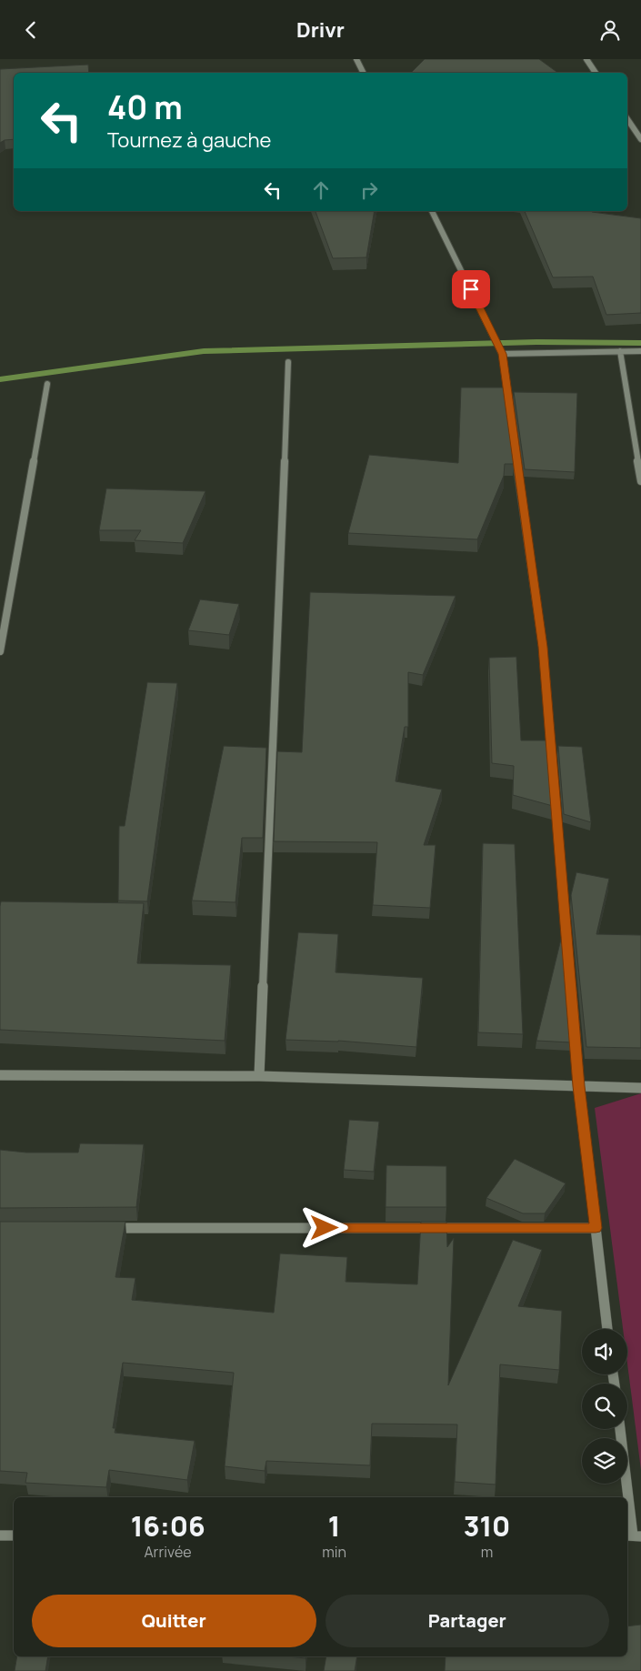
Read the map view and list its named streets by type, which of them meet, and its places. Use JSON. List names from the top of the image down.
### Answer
{
  "page": {
    "header": "Drivr",
    "turn": ["40 m", "Tournez à gauche"],
    "eta": [
      "16:06",
      "Arrivée",
      "1",
      "min",
      "310",
      "m"
    ],
    "buttons": ["Quitter", "Partager"]
  }
}
